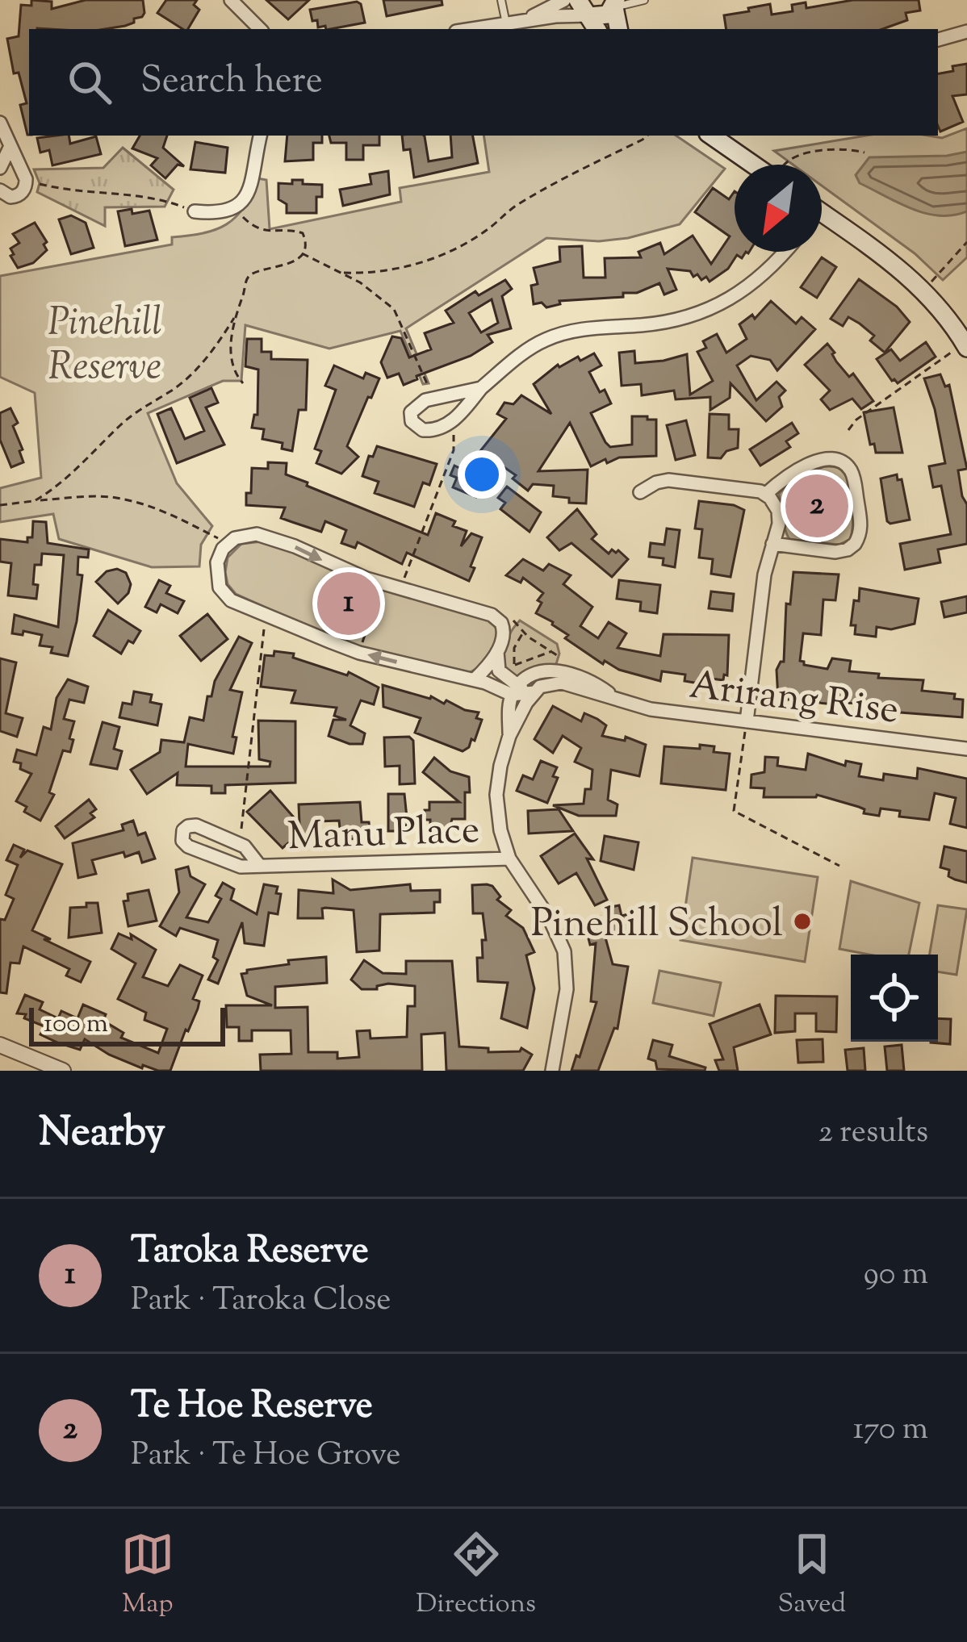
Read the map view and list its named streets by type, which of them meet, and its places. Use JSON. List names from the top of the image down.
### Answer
{
  "streets": {
    "street": ["Arirang Rise", "Manu Place"]
  },
  "parks": ["Pinehill Reserve"],
  "places": ["Pinehill School"],
  "scale_bar": "100 m",
  "north": "bottom left",
  "page": {
    "search": "Search here",
    "pins": ["2", "1"],
    "scale": "100 m",
    "heading": ["Nearby", "2 results"],
    "list": [
      {
        "mark": "1",
        "name": "Taroka Reserve",
        "note": "Park · Taroka Close",
        "value": "90 m"
      },
      {
        "mark": "2",
        "name": "Te Hoe Reserve",
        "note": "Park · Te Hoe Grove",
        "value": "170 m"
      }
    ],
    "nav": ["Map", "Directions", "Saved"]
  }
}
